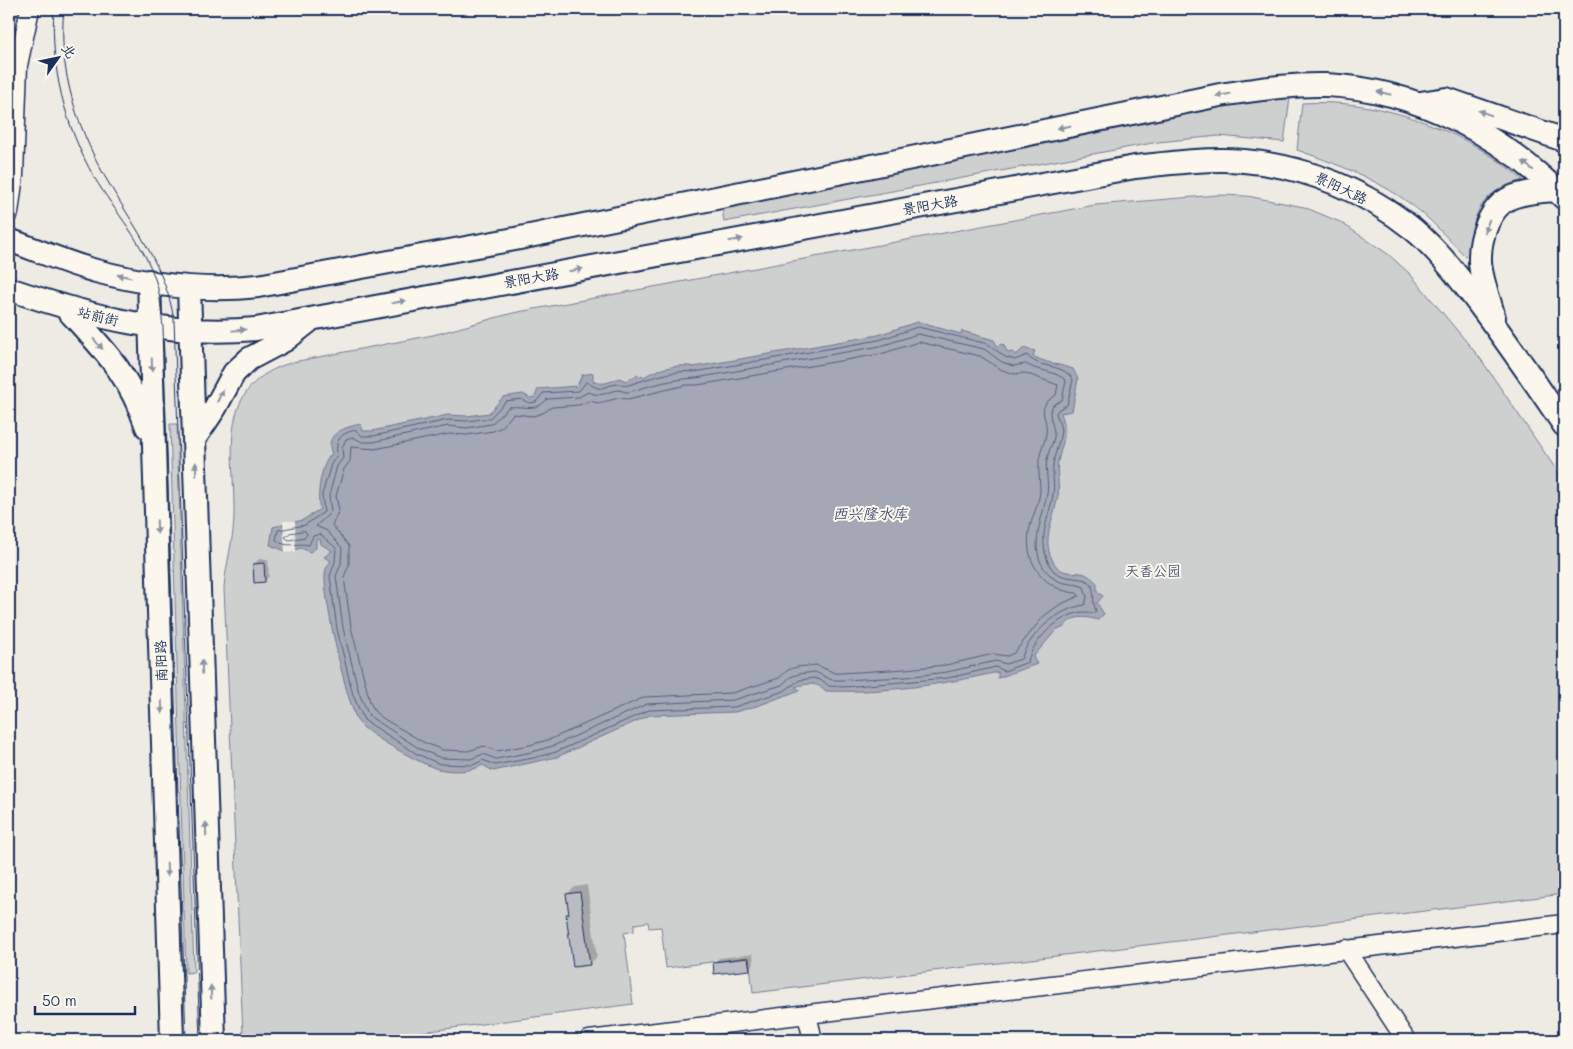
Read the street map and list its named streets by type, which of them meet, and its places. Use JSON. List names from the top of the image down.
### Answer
{
  "streets": {
    "main road": ["景阳大路", "站前街", "南阳路"]
  },
  "crossings": [
    ["景阳大路", "站前街"],
    ["站前街", "南阳路"]
  ],
  "water": ["西兴隆水库"],
  "parks": ["天香公园"],
  "scale_bar": "50 m",
  "north": "top right"
}
